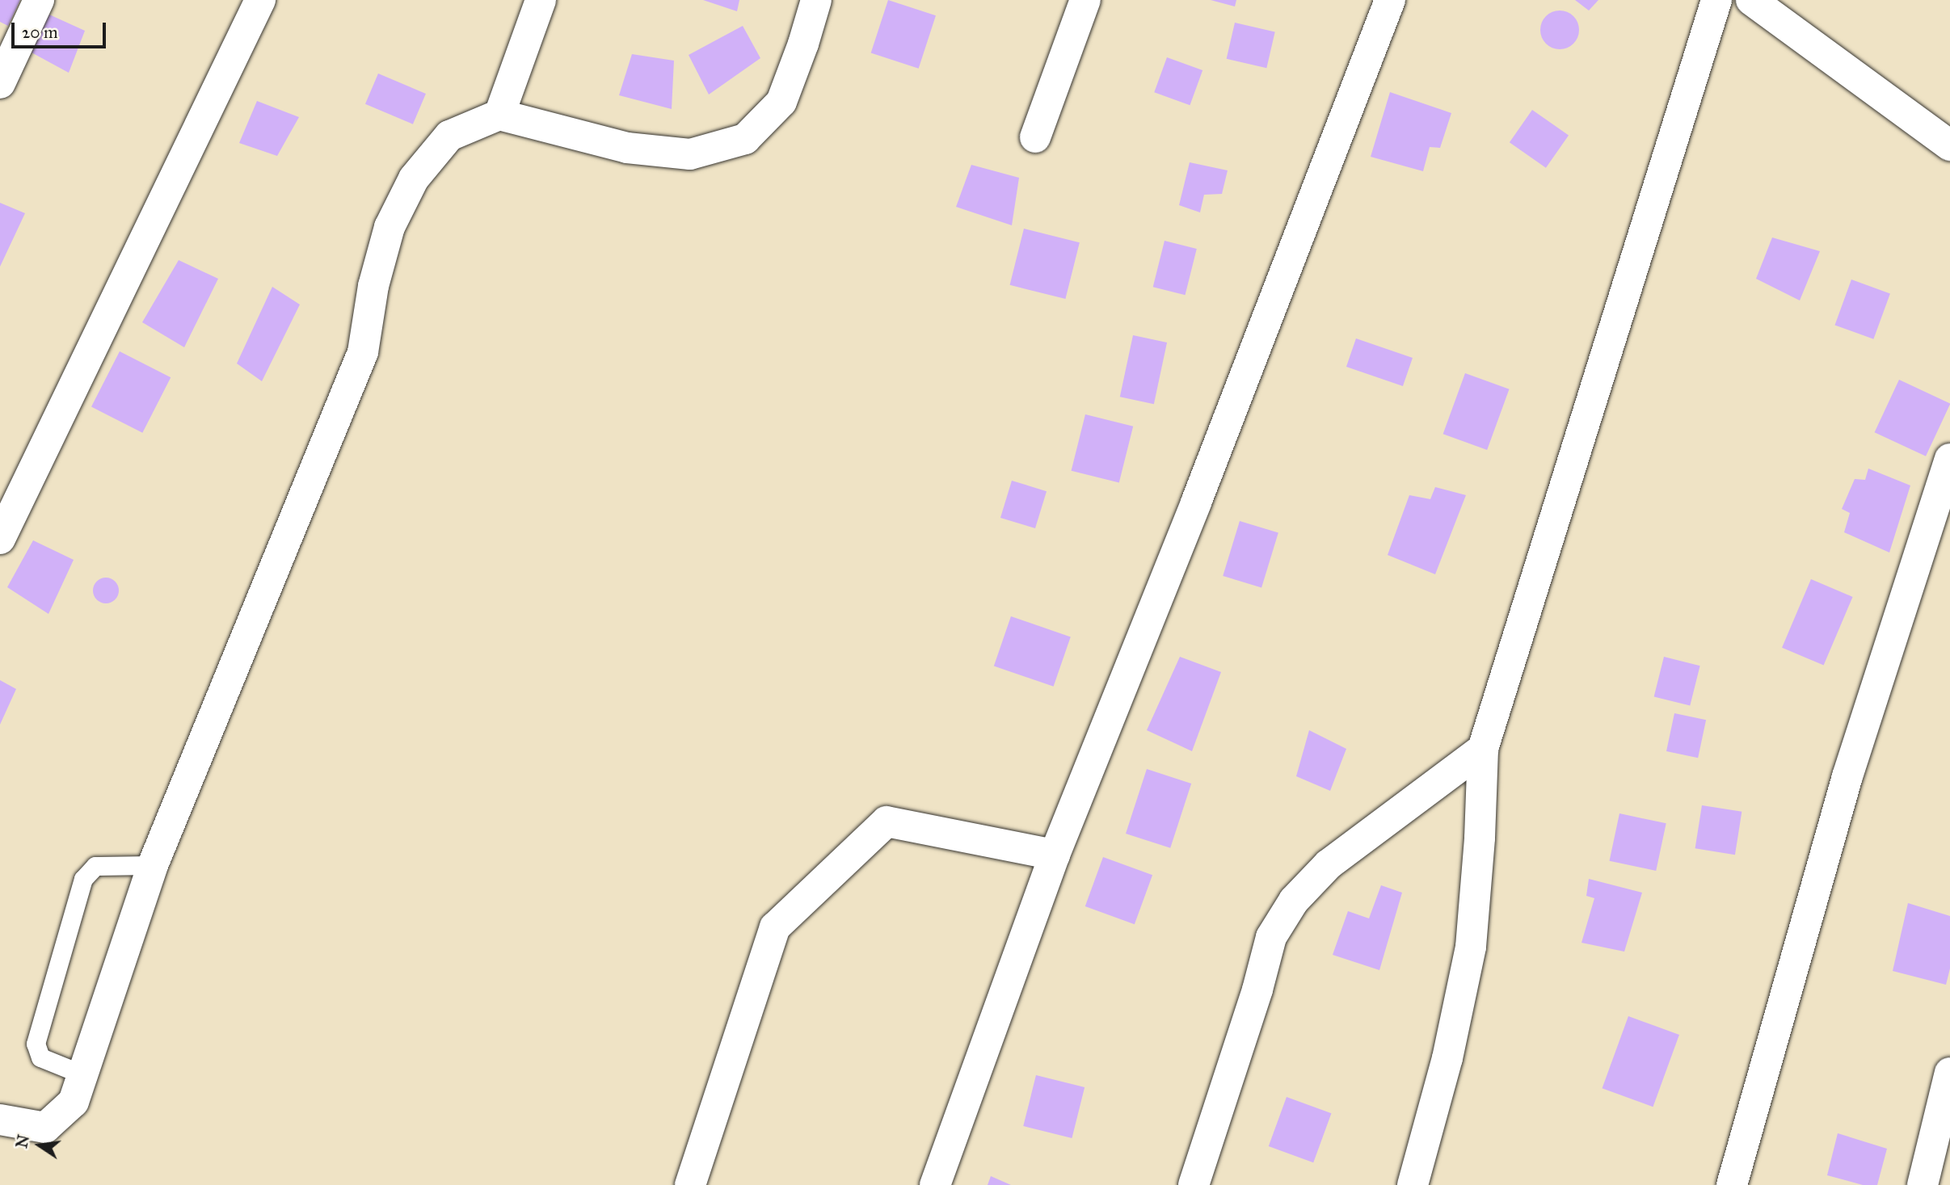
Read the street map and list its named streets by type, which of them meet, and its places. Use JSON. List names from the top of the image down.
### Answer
{
  "scale_bar": "20 m",
  "north": "left"
}
